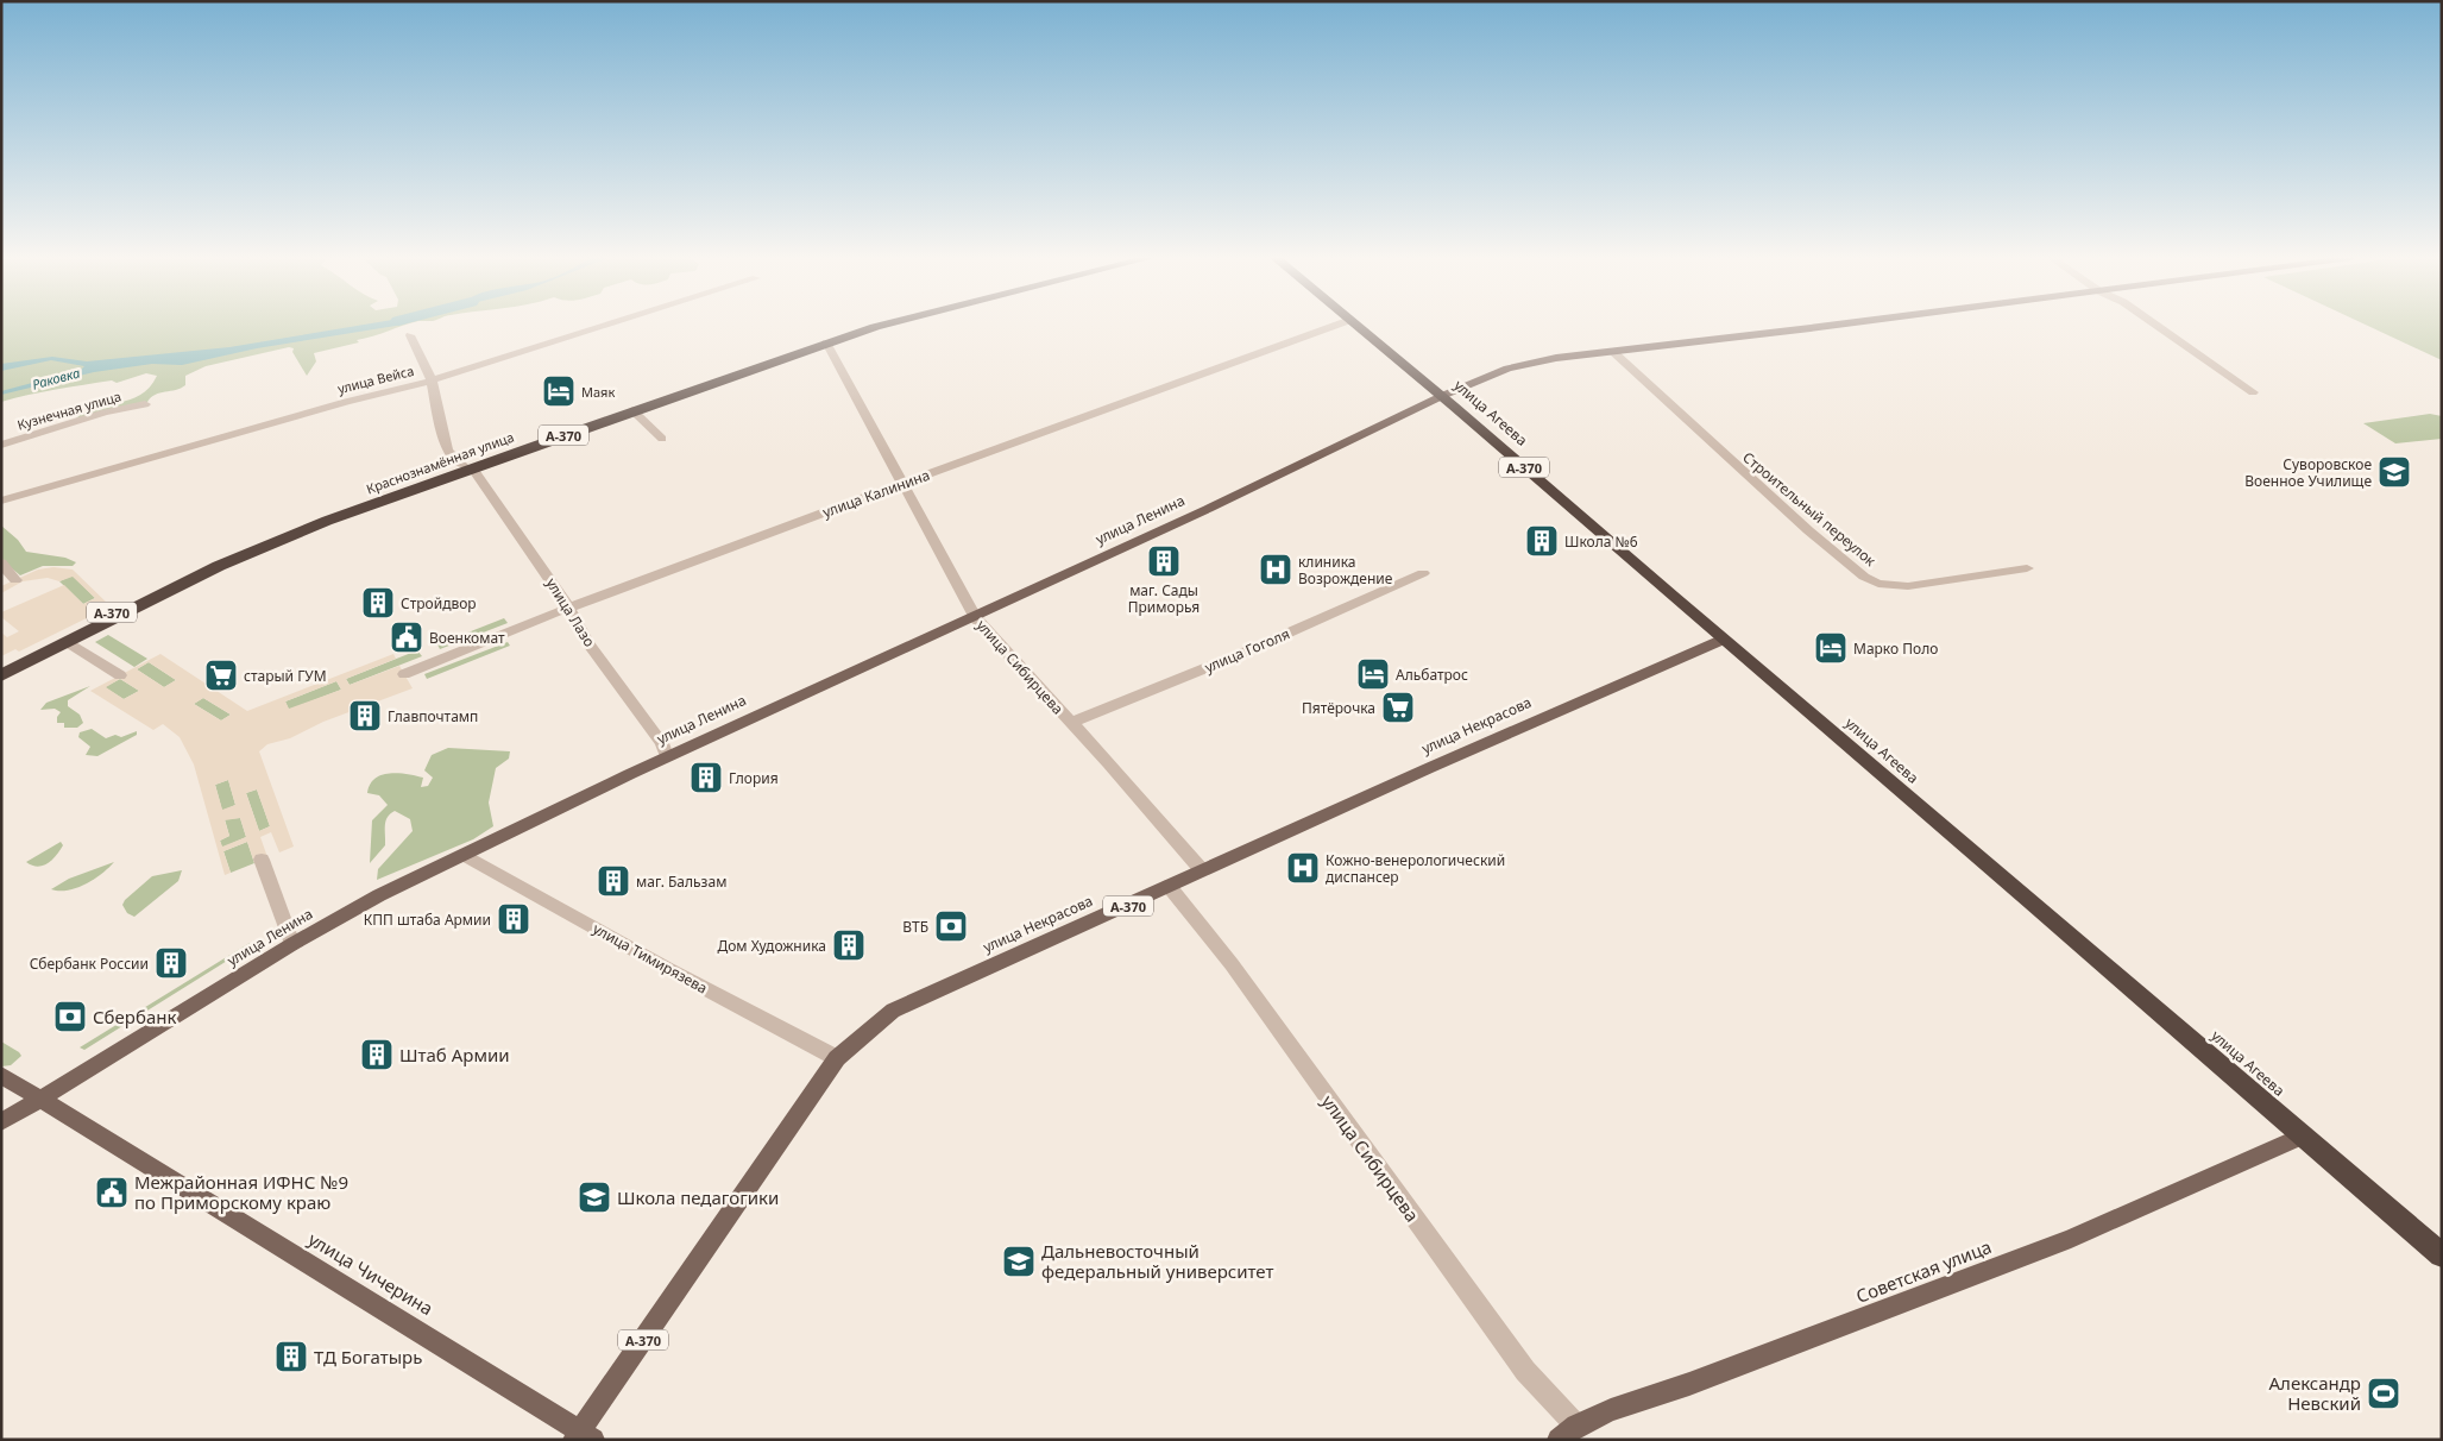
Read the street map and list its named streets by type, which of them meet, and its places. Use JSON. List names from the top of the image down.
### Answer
{
  "streets": {
    "highway": ["улица Агеева", "А-370", "Краснознамённая улица"],
    "main road": [
      "улица Ленина",
      "улица Некрасова",
      "Советская улица",
      "улица Чичерина"
    ],
    "street": [
      "улица Вейса",
      "Кузнечная улица",
      "улица Калинина",
      "Строительный переулок",
      "улица Лазо",
      "улица Гоголя",
      "улица Сибирцева",
      "улица Тимирязева"
    ]
  },
  "crossings": [
    ["улица Вейса", "улица Лазо"],
    ["улица Агеева", "улица Ленина"],
    ["улица Агеева", "улица Некрасова"],
    ["улица Агеева", "Советская улица"],
    ["Краснознамённая улица", "улица Лазо"],
    ["Краснознамённая улица", "улица Сибирцева"],
    ["улица Калинина", "улица Лазо"],
    ["улица Калинина", "улица Сибирцева"],
    ["Строительный переулок", "улица Ленина"],
    ["улица Ленина", "улица Лазо"],
    ["улица Ленина", "улица Сибирцева"],
    ["улица Ленина", "улица Тимирязева"],
    ["улица Ленина", "улица Чичерина"],
    ["улица Гоголя", "улица Сибирцева"],
    ["улица Сибирцева", "улица Некрасова"],
    ["улица Сибирцева", "Советская улица"],
    ["улица Некрасова", "улица Тимирязева"],
    ["улица Некрасова", "улица Чичерина"]
  ],
  "water": ["Раковка"],
  "places": {
    "hotel": ["Маяк", "Марко Поло", "Альбатрос"],
    "school or university": ["Суворовское Военное Училище", "Школа педагогики", "Дальневосточный федеральный университет"],
    "building": [
      "Школа №6",
      "маг. Сады Приморья",
      "Стройдвор",
      "Главпочтамп",
      "Глория",
      "маг. Бальзам",
      "КПП штаба Армии",
      "Дом Художника",
      "Сбербанк России",
      "Штаб Армии",
      "ТД Богатырь"
    ],
    "hospital": ["клиника Возрождение", "Кожно-венерологический диспансер"],
    "public building": ["Военкомат", "Межрайонная ИФНС №9 по Приморскому краю"],
    "supermarket": ["старый ГУМ", "Пятёрочка"],
    "bank": ["ВТБ", "Сбербанк"],
    "sports": ["Александр Невский"]
  }
}
